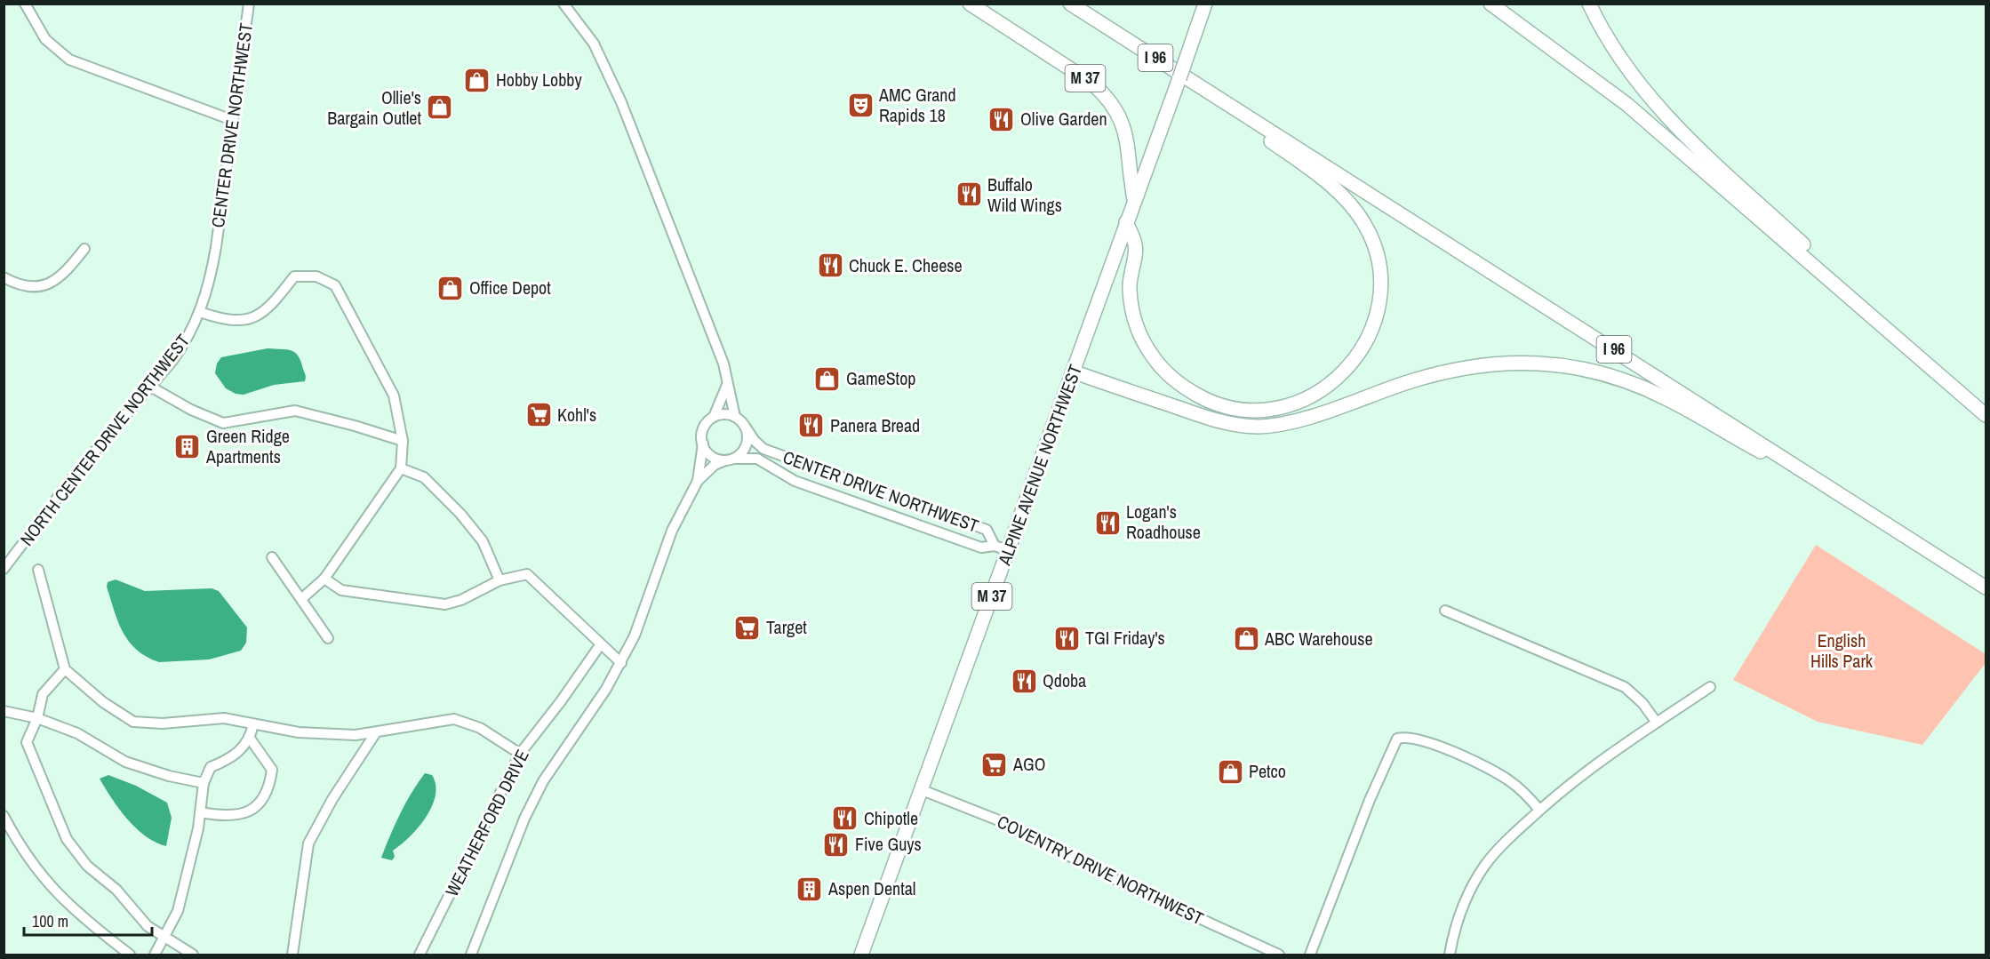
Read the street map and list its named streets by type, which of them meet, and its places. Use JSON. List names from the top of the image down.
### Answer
{
  "streets": {
    "highway": ["I 96", "M 37", "ALPINE AVENUE NORTHWEST"],
    "street": [
      "CENTER DRIVE NORTHWEST",
      "NORTH CENTER DRIVE NORTHWEST",
      "WEATHERFORD DRIVE",
      "COVENTRY DRIVE NORTHWEST"
    ]
  },
  "crossings": [
    ["M 37", "ALPINE AVENUE NORTHWEST"],
    ["CENTER DRIVE NORTHWEST", "NORTH CENTER DRIVE NORTHWEST"],
    ["ALPINE AVENUE NORTHWEST", "COVENTRY DRIVE NORTHWEST"]
  ],
  "parks": ["English Hills Park"],
  "places": {
    "shop": [
      "Hobby Lobby",
      "Ollie's Bargain Outlet",
      "Office Depot",
      "GameStop",
      "ABC Warehouse",
      "Petco"
    ],
    "theatre": ["AMC Grand Rapids 18"],
    "restaurant": [
      "Olive Garden",
      "Buffalo Wild Wings",
      "Chuck E. Cheese",
      "Panera Bread",
      "Logan's Roadhouse",
      "TGI Friday's",
      "Qdoba",
      "Chipotle",
      "Five Guys"
    ],
    "supermarket": ["Kohl's", "Target", "AGO"],
    "building": ["Green Ridge Apartments", "Aspen Dental"]
  },
  "scale_bar": "100 m"
}
